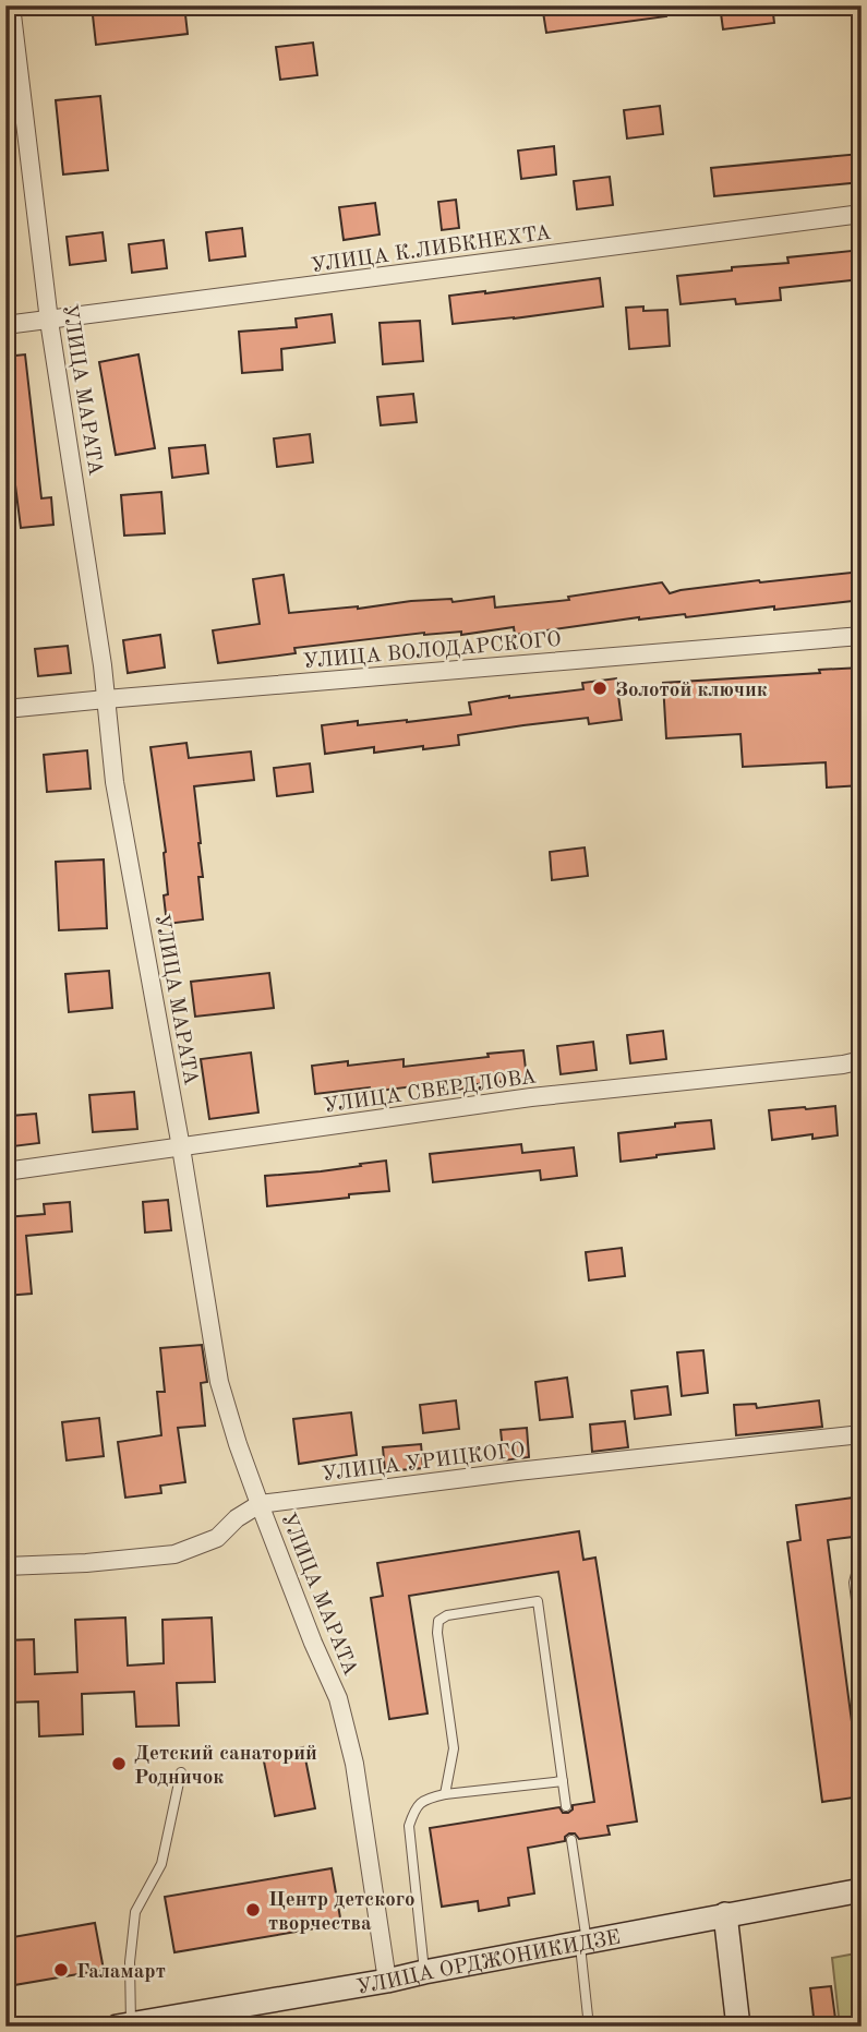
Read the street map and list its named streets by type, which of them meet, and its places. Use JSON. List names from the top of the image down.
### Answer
{
  "streets": {
    "main road": ["УЛИЦА ОРДЖОНИКИДЗЕ"],
    "street": [
      "УЛИЦА К.ЛИБКНЕХТА",
      "УЛИЦА МАРАТА",
      "УЛИЦА ВОЛОДАРСКОГО",
      "УЛИЦА СВЕРДЛОВА",
      "УЛИЦА УРИЦКОГО"
    ]
  },
  "crossings": [
    ["УЛИЦА К.ЛИБКНЕХТА", "УЛИЦА МАРАТА"],
    ["УЛИЦА МАРАТА", "УЛИЦА ВОЛОДАРСКОГО"],
    ["УЛИЦА МАРАТА", "УЛИЦА СВЕРДЛОВА"],
    ["УЛИЦА МАРАТА", "УЛИЦА УРИЦКОГО"],
    ["УЛИЦА МАРАТА", "УЛИЦА ОРДЖОНИКИДЗЕ"]
  ],
  "places": [
    "Золотой ключик",
    "Детский санаторий Родничок",
    "Центр детского творчества",
    "Галамарт"
  ]
}
